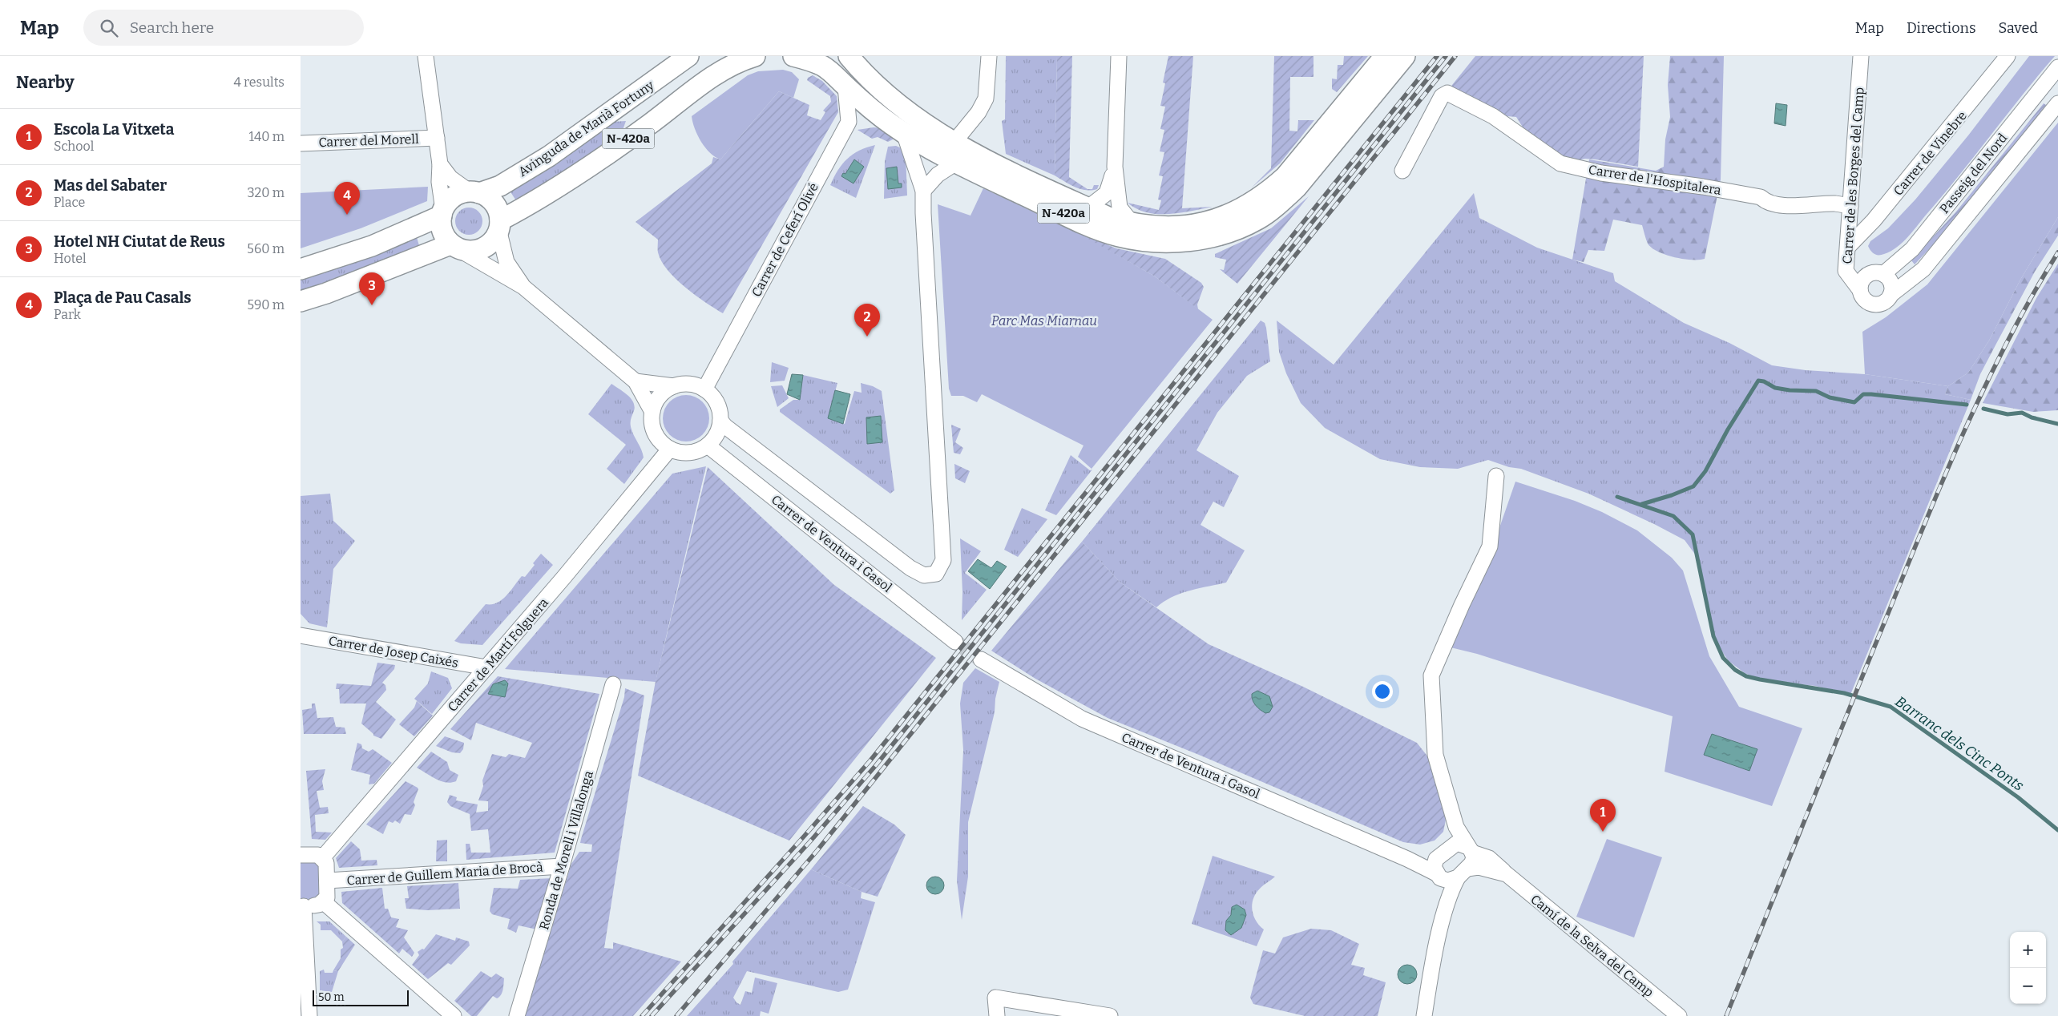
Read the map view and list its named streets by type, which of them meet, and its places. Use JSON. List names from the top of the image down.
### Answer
{
  "streets": {
    "main road": ["Avinguda de Marià Fortuny", "N-420a"],
    "street": [
      "Carrer del Morell",
      "Carrer de Vinebre",
      "Passeig del Nord",
      "Carrer de les Borges del Camp",
      "Carrer de l'Hospitalera",
      "Carrer de Ceferí Olivé",
      "Carrer de Ventura i Gasol",
      "Carrer de Josep Caixés",
      "Carrer de Martí Folguera",
      "Ronda de Morell i Villalonga",
      "Carrer de Guillem Maria de Brocà",
      "Camí de la Selva del Camp"
    ]
  },
  "crossings": [
    ["Avinguda de Marià Fortuny", "N-420a"],
    ["N-420a", "Carrer de Ceferí Olivé"],
    ["Carrer de Vinebre", "Carrer de les Borges del Camp"],
    ["Passeig del Nord", "Carrer de les Borges del Camp"],
    ["Carrer de les Borges del Camp", "Carrer de l'Hospitalera"],
    ["Carrer de Ceferí Olivé", "Carrer de Ventura i Gasol"],
    ["Carrer de Ceferí Olivé", "Carrer de Martí Folguera"],
    ["Carrer de Ventura i Gasol", "Carrer de Martí Folguera"],
    ["Carrer de Ventura i Gasol", "Camí de la Selva del Camp"],
    ["Carrer de Josep Caixés", "Carrer de Martí Folguera"],
    ["Ronda de Morell i Villalonga", "Carrer de Guillem Maria de Brocà"]
  ],
  "water": ["Barranc dels Cinc Ponts"],
  "parks": ["Parc Mas Miarnau"],
  "scale_bar": "50 m",
  "page": {
    "header": "Map",
    "search": "Search here",
    "nav": ["Map", "Directions", "Saved"],
    "heading": ["Nearby", "4 results"],
    "list": [
      {
        "mark": "1",
        "name": "Escola La Vitxeta",
        "note": "School",
        "value": "140 m"
      },
      {
        "mark": "2",
        "name": "Mas del Sabater",
        "note": "Place",
        "value": "320 m"
      },
      {
        "mark": "3",
        "name": "Hotel NH Ciutat de Reus",
        "note": "Hotel",
        "value": "560 m"
      },
      {
        "mark": "4",
        "name": "Plaça de Pau Casals",
        "note": "Park",
        "value": "590 m"
      }
    ],
    "pins": [
      "4",
      "3",
      "2",
      "1"
    ],
    "map_buttons": ["+", "−"],
    "scale": "50 m"
  }
}
